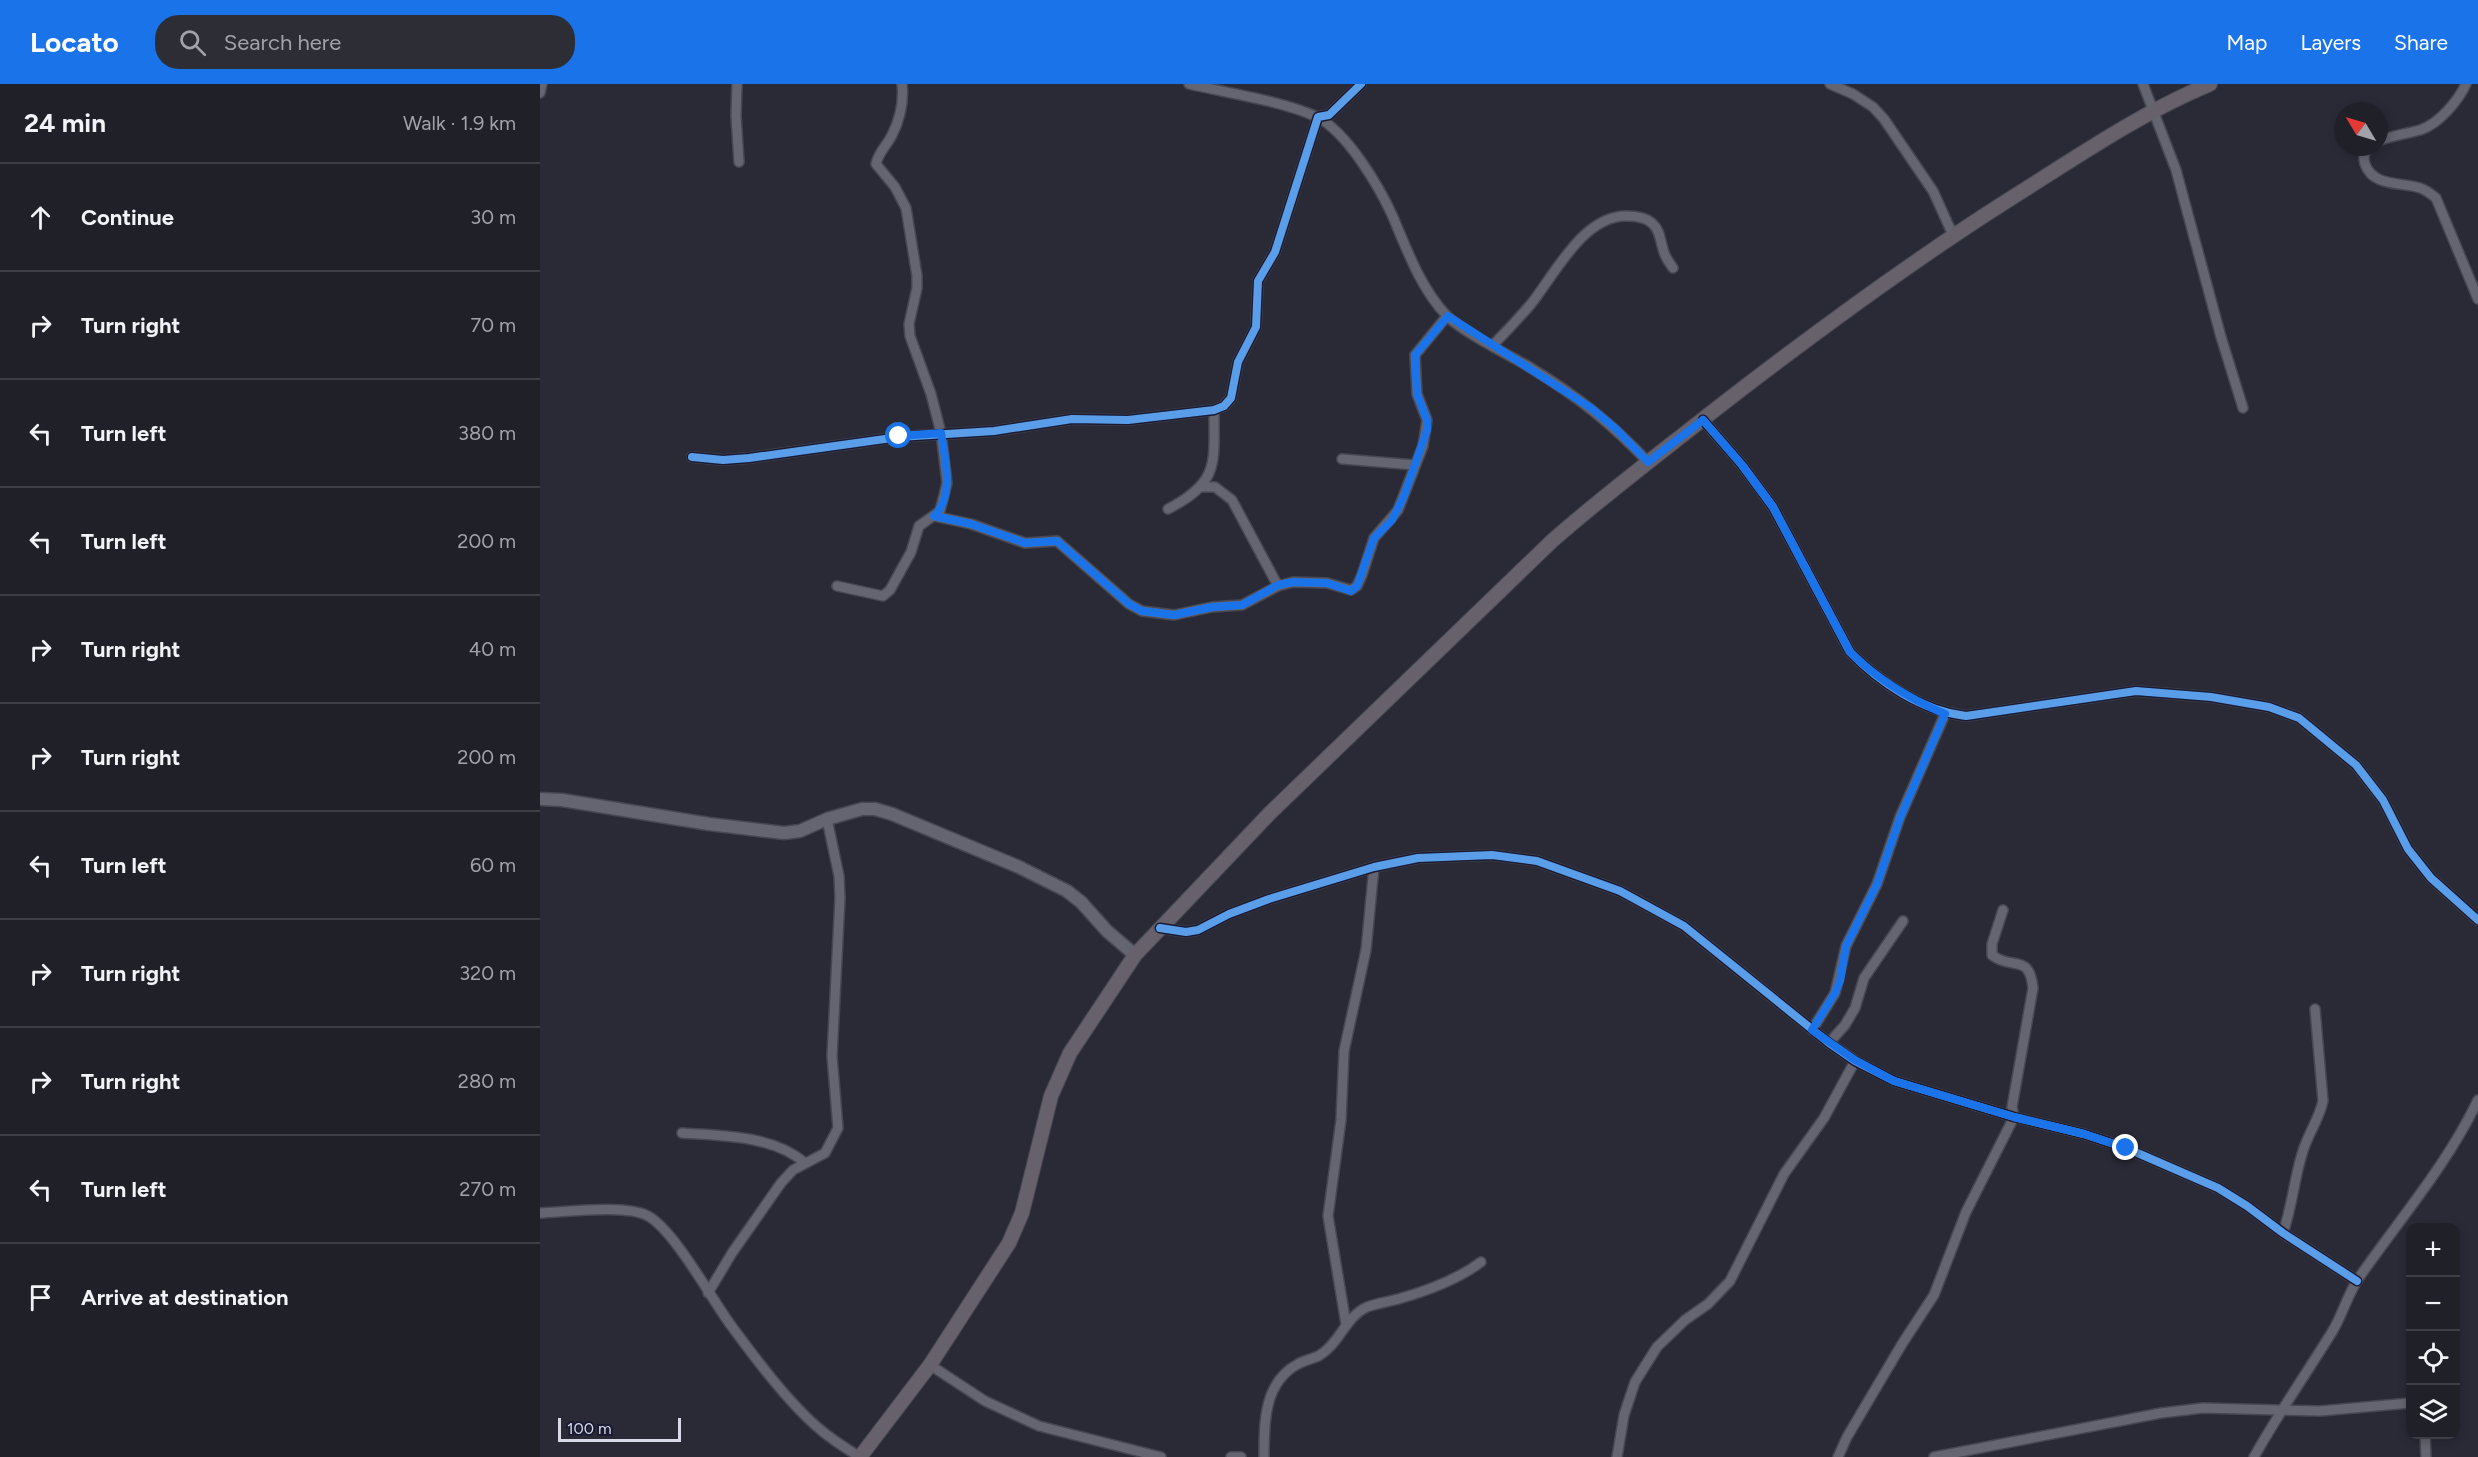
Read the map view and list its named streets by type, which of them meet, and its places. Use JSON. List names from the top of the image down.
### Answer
{
  "scale_bar": "100 m",
  "north": "top left",
  "page": {
    "header": "Locato",
    "search": "Search here",
    "nav": ["Map", "Layers", "Share"],
    "heading": ["24 min", "Walk · 1.9 km"],
    "list": [
      ["Continue", "30 m"],
      ["Turn right", "70 m"],
      ["Turn left", "380 m"],
      ["Turn left", "200 m"],
      ["Turn right", "40 m"],
      ["Turn right", "200 m"],
      ["Turn left", "60 m"],
      ["Turn right", "320 m"],
      ["Turn right", "280 m"],
      ["Turn left", "270 m"],
      "Arrive at destination"
    ],
    "map_buttons": ["+", "−"],
    "scale": "100 m"
  }
}
